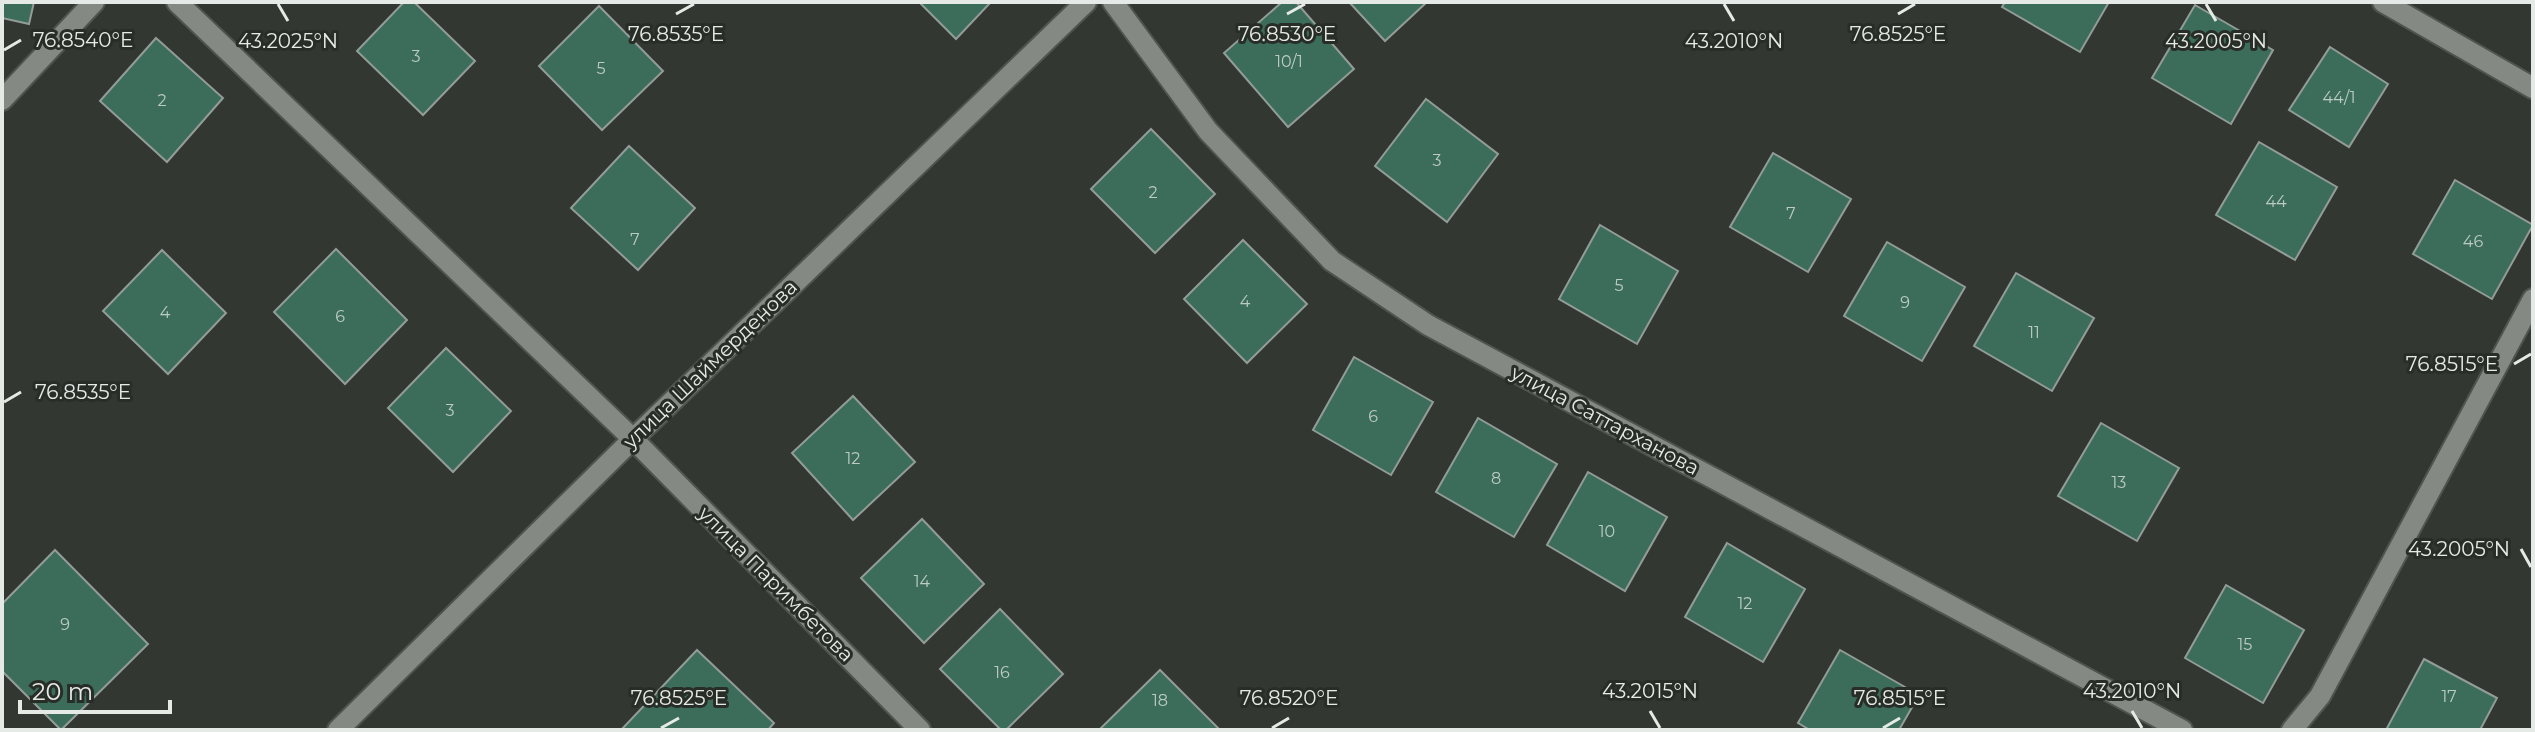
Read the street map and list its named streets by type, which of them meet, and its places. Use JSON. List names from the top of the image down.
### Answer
{
  "streets": {
    "street": ["улица Шаймерденова", "улица Саттарханова", "улица Паримбетова"]
  },
  "crossings": [
    ["улица Шаймерденова", "улица Паримбетова"]
  ],
  "house_numbers": [
    "3",
    "10/1",
    "5",
    "44/1",
    "2",
    "3",
    "2",
    "44",
    "7",
    "7",
    "46",
    "5",
    "4",
    "9",
    "4",
    "6",
    "11",
    "3",
    "6",
    "12",
    "8",
    "13",
    "10",
    "14",
    "12",
    "9",
    "15",
    "16",
    "17",
    "18"
  ],
  "scale_bar": "20 m",
  "coordinates": [
    "76.8535°E",
    "76.8530°E",
    "76.8525°E",
    "76.8540°E",
    "43.2025°N",
    "43.2010°N",
    "43.2005°N",
    "76.8515°E",
    "43.2015°N",
    "76.8520°E"
  ]
}
